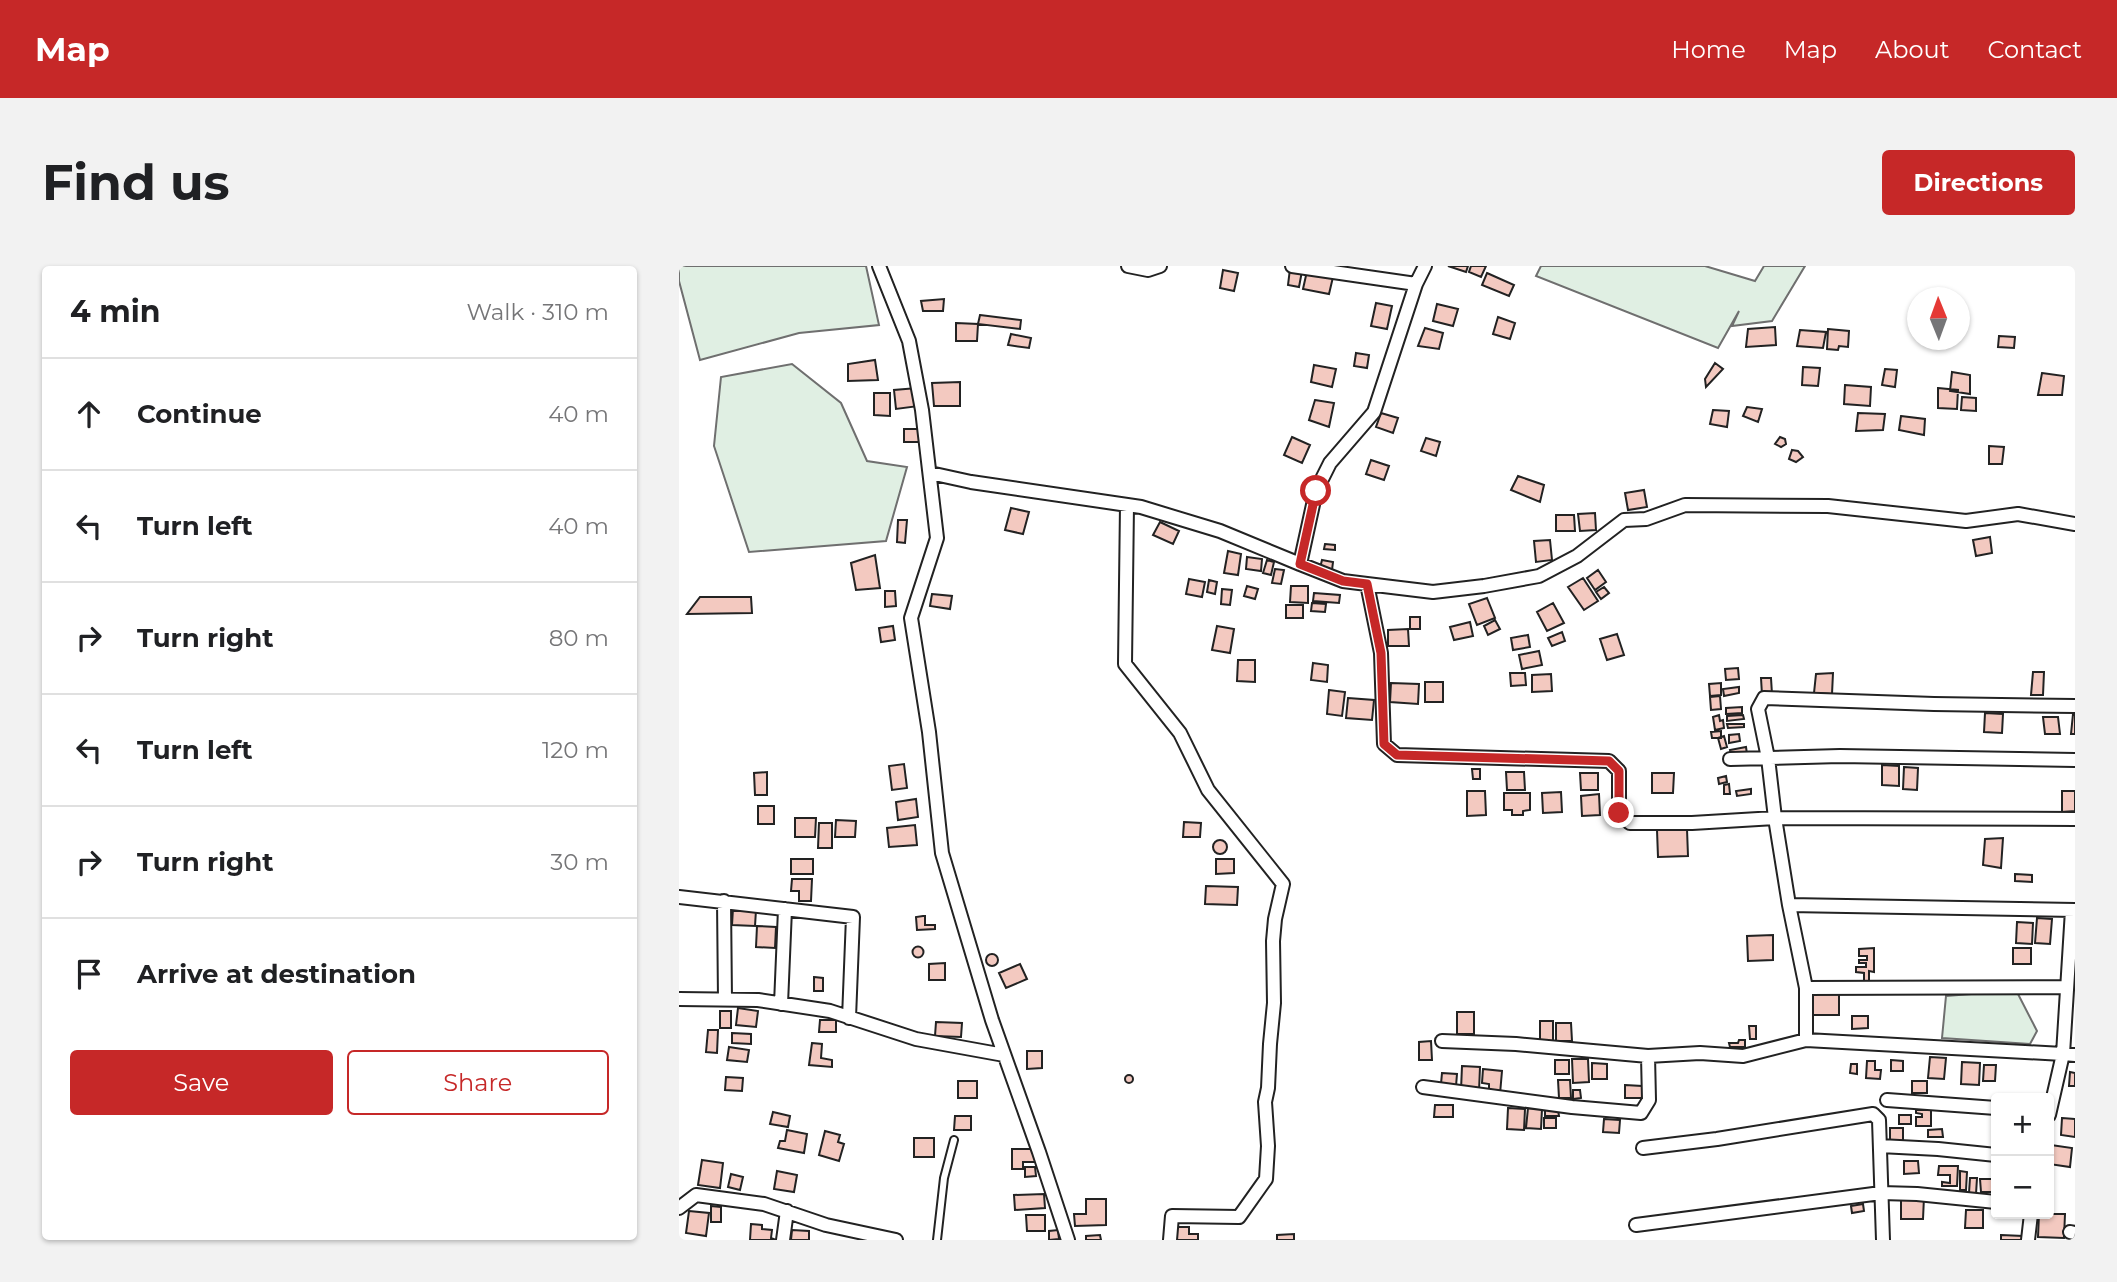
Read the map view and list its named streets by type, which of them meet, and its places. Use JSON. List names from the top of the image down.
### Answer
{
  "north": "top",
  "page": {
    "header": "Map",
    "nav": [
      "Home",
      "Map",
      "About",
      "Contact"
    ],
    "buttons": [
      "Directions",
      ["Save", "Share"]
    ],
    "title": "Find us",
    "heading": ["4 min", "Walk · 310 m"],
    "list": [
      ["Continue", "40 m"],
      ["Turn left", "40 m"],
      ["Turn right", "80 m"],
      ["Turn left", "120 m"],
      ["Turn right", "30 m"],
      "Arrive at destination"
    ],
    "map_buttons": ["+", "−"]
  }
}
